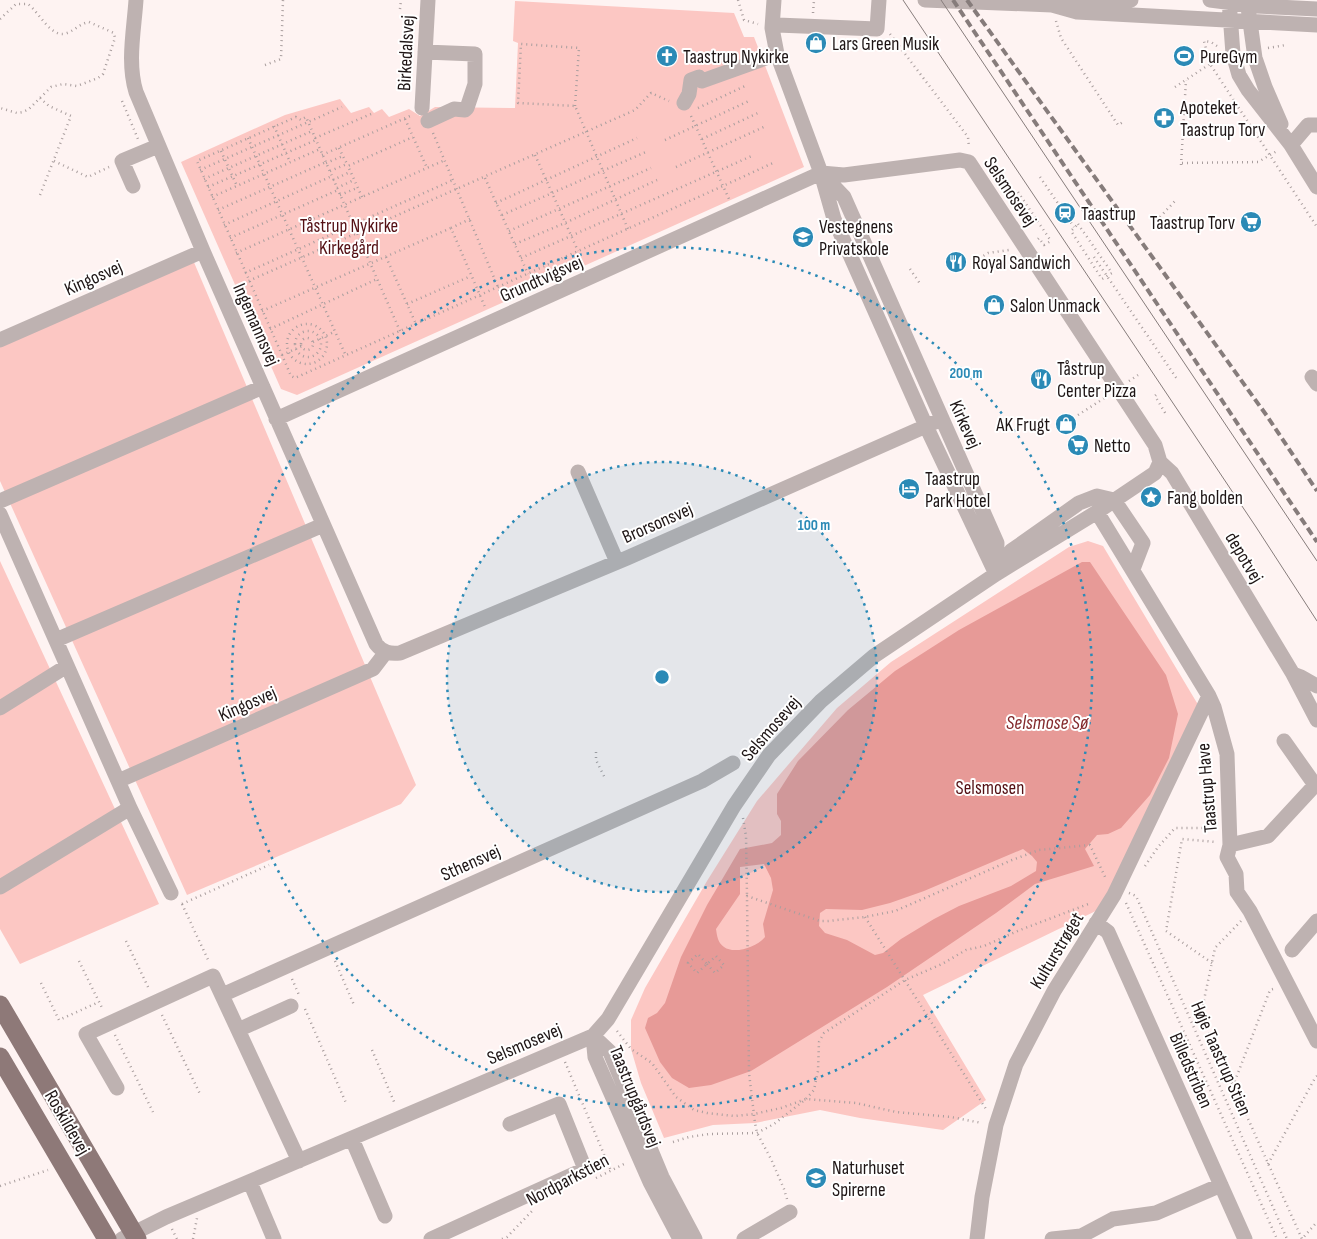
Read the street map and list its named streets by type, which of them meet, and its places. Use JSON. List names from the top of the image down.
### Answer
{
  "streets": {
    "main road": ["Roskildevej"],
    "street": [
      "Birkedalsvej",
      "Selsmosevej",
      "Kingosvej",
      "Grundtvigsvej",
      "Ingemannsvej",
      "Kirkevej",
      "Brorsonsvej",
      "depotvej",
      "Taastrup Have",
      "Sthensvej",
      "Kulturstrøget",
      "Billedstriben",
      "Taastrupgårdsvej"
    ],
    "path": ["Høje Taastrup Stien", "Nordparkstien"]
  },
  "crossings": [
    ["Selsmosevej", "Grundtvigsvej"],
    ["Selsmosevej", "Kirkevej"],
    ["Selsmosevej", "depotvej"],
    ["Selsmosevej", "Taastrup Have"],
    ["Selsmosevej", "Taastrupgårdsvej"],
    ["Selsmosevej", "Roskildevej"],
    ["Kingosvej", "Ingemannsvej"],
    ["Kingosvej", "Brorsonsvej"],
    ["Grundtvigsvej", "Ingemannsvej"],
    ["Grundtvigsvej", "Kirkevej"],
    ["Ingemannsvej", "Brorsonsvej"],
    ["Kirkevej", "Brorsonsvej"],
    ["Taastrup Have", "Kulturstrøget"],
    ["Kulturstrøget", "Høje Taastrup Stien"],
    ["Kulturstrøget", "Billedstriben"]
  ],
  "water": ["Selsmose Sø"],
  "parks": ["Tåstrup Nykirke Kirkegård", "Selsmosen"],
  "places": {
    "shop": ["Lars Green Musik", "Salon Unmack", "AK Frugt"],
    "church": ["Taastrup Nykirke"],
    "sports": ["PureGym"],
    "pharmacy": ["Apoteket Taastrup Torv"],
    "station": ["Taastrup"],
    "supermarket": ["Taastrup Torv", "Netto"],
    "school or university": ["Vestegnens Privatskole", "Naturhuset Spirerne"],
    "restaurant": ["Royal Sandwich", "Tåstrup Center Pizza"],
    "hotel": ["Taastrup Park Hotel"],
    "place": ["Fang bolden"]
  },
  "rings": ["200 m", "100 m"]
}
